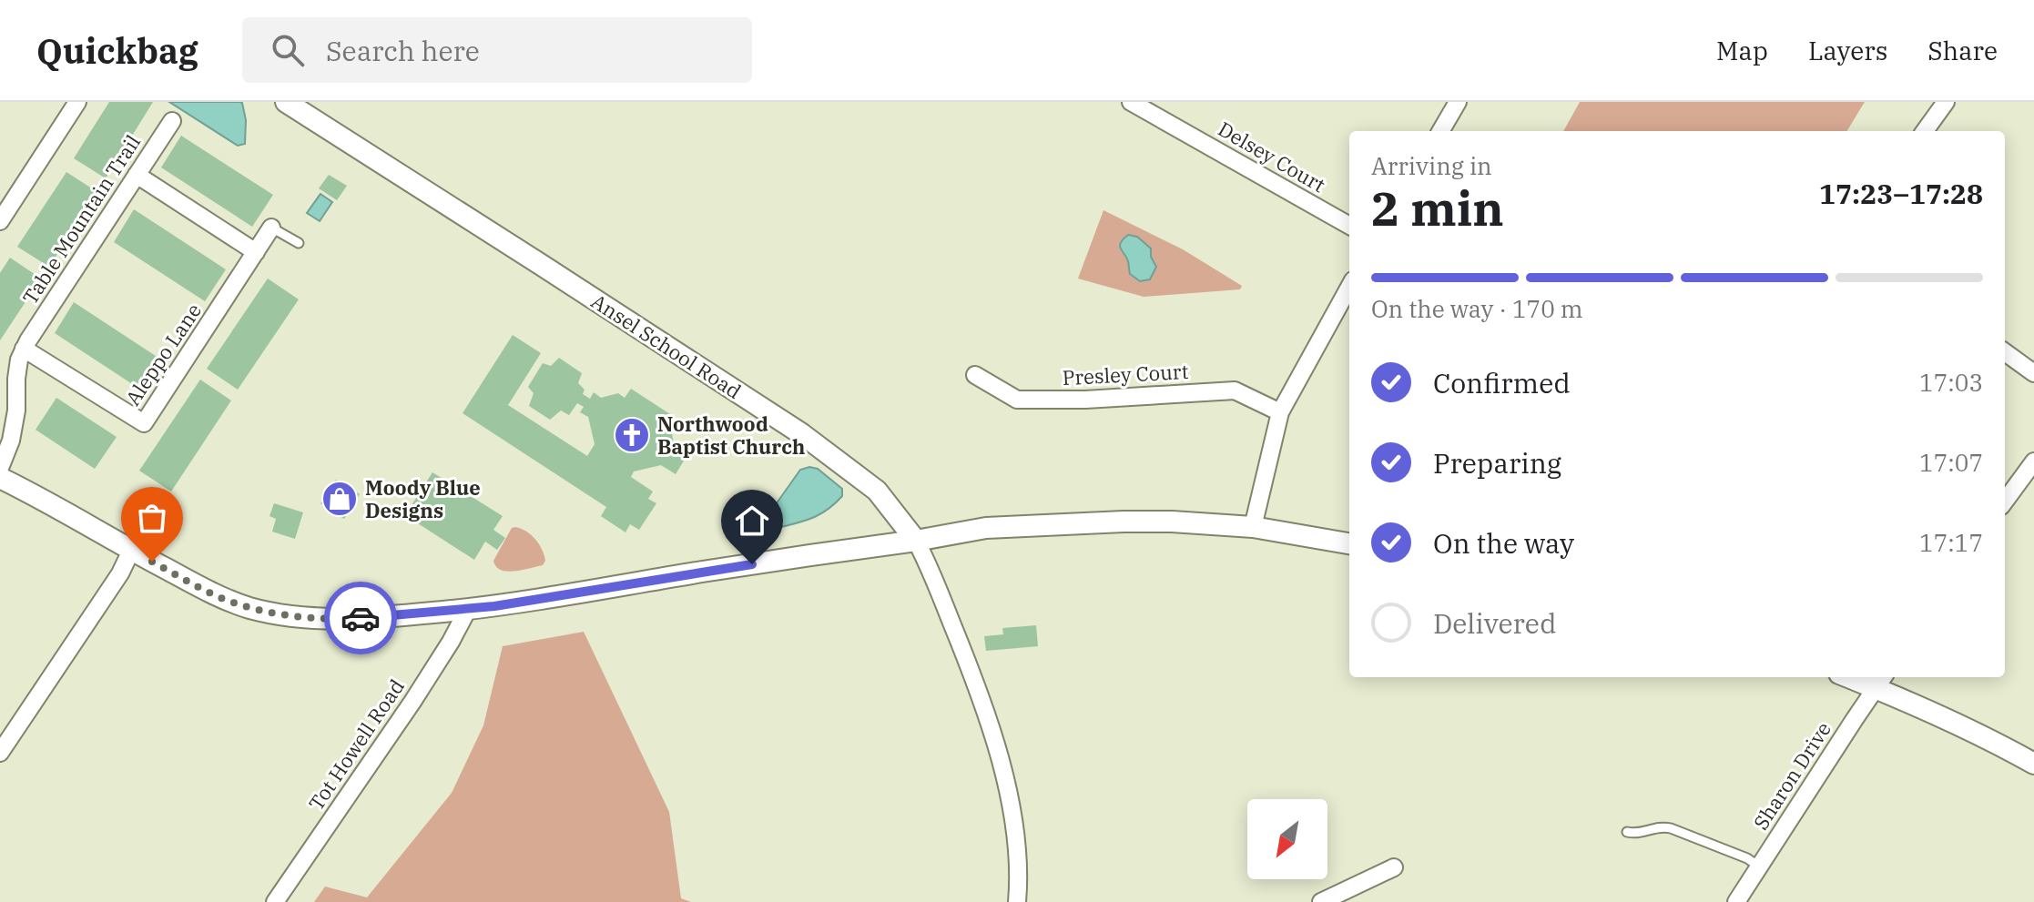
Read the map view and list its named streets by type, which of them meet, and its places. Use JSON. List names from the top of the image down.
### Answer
{
  "streets": {
    "street": [
      "Delsey Court",
      "Table Mountain Trail",
      "Ansel School Road",
      "Aleppo Lane",
      "Presley Court",
      "Tot Howell Road",
      "Sharon Drive"
    ]
  },
  "crossings": [
    ["Table Mountain Trail", "Aleppo Lane"]
  ],
  "places": {
    "church": ["Northwood Baptist Church"],
    "shop": ["Moody Blue Designs"]
  },
  "north": "bottom left",
  "page": {
    "header": "Quickbag",
    "search": "Search here",
    "nav": ["Map", "Layers", "Share"],
    "heading": ["2 min", "Arriving in", "17:23–17:28"],
    "bar": "On the way · 170 m",
    "list": [
      ["Confirmed", "17:03"],
      ["Preparing", "17:07"],
      ["On the way", "17:17"],
      "Delivered"
    ]
  }
}
